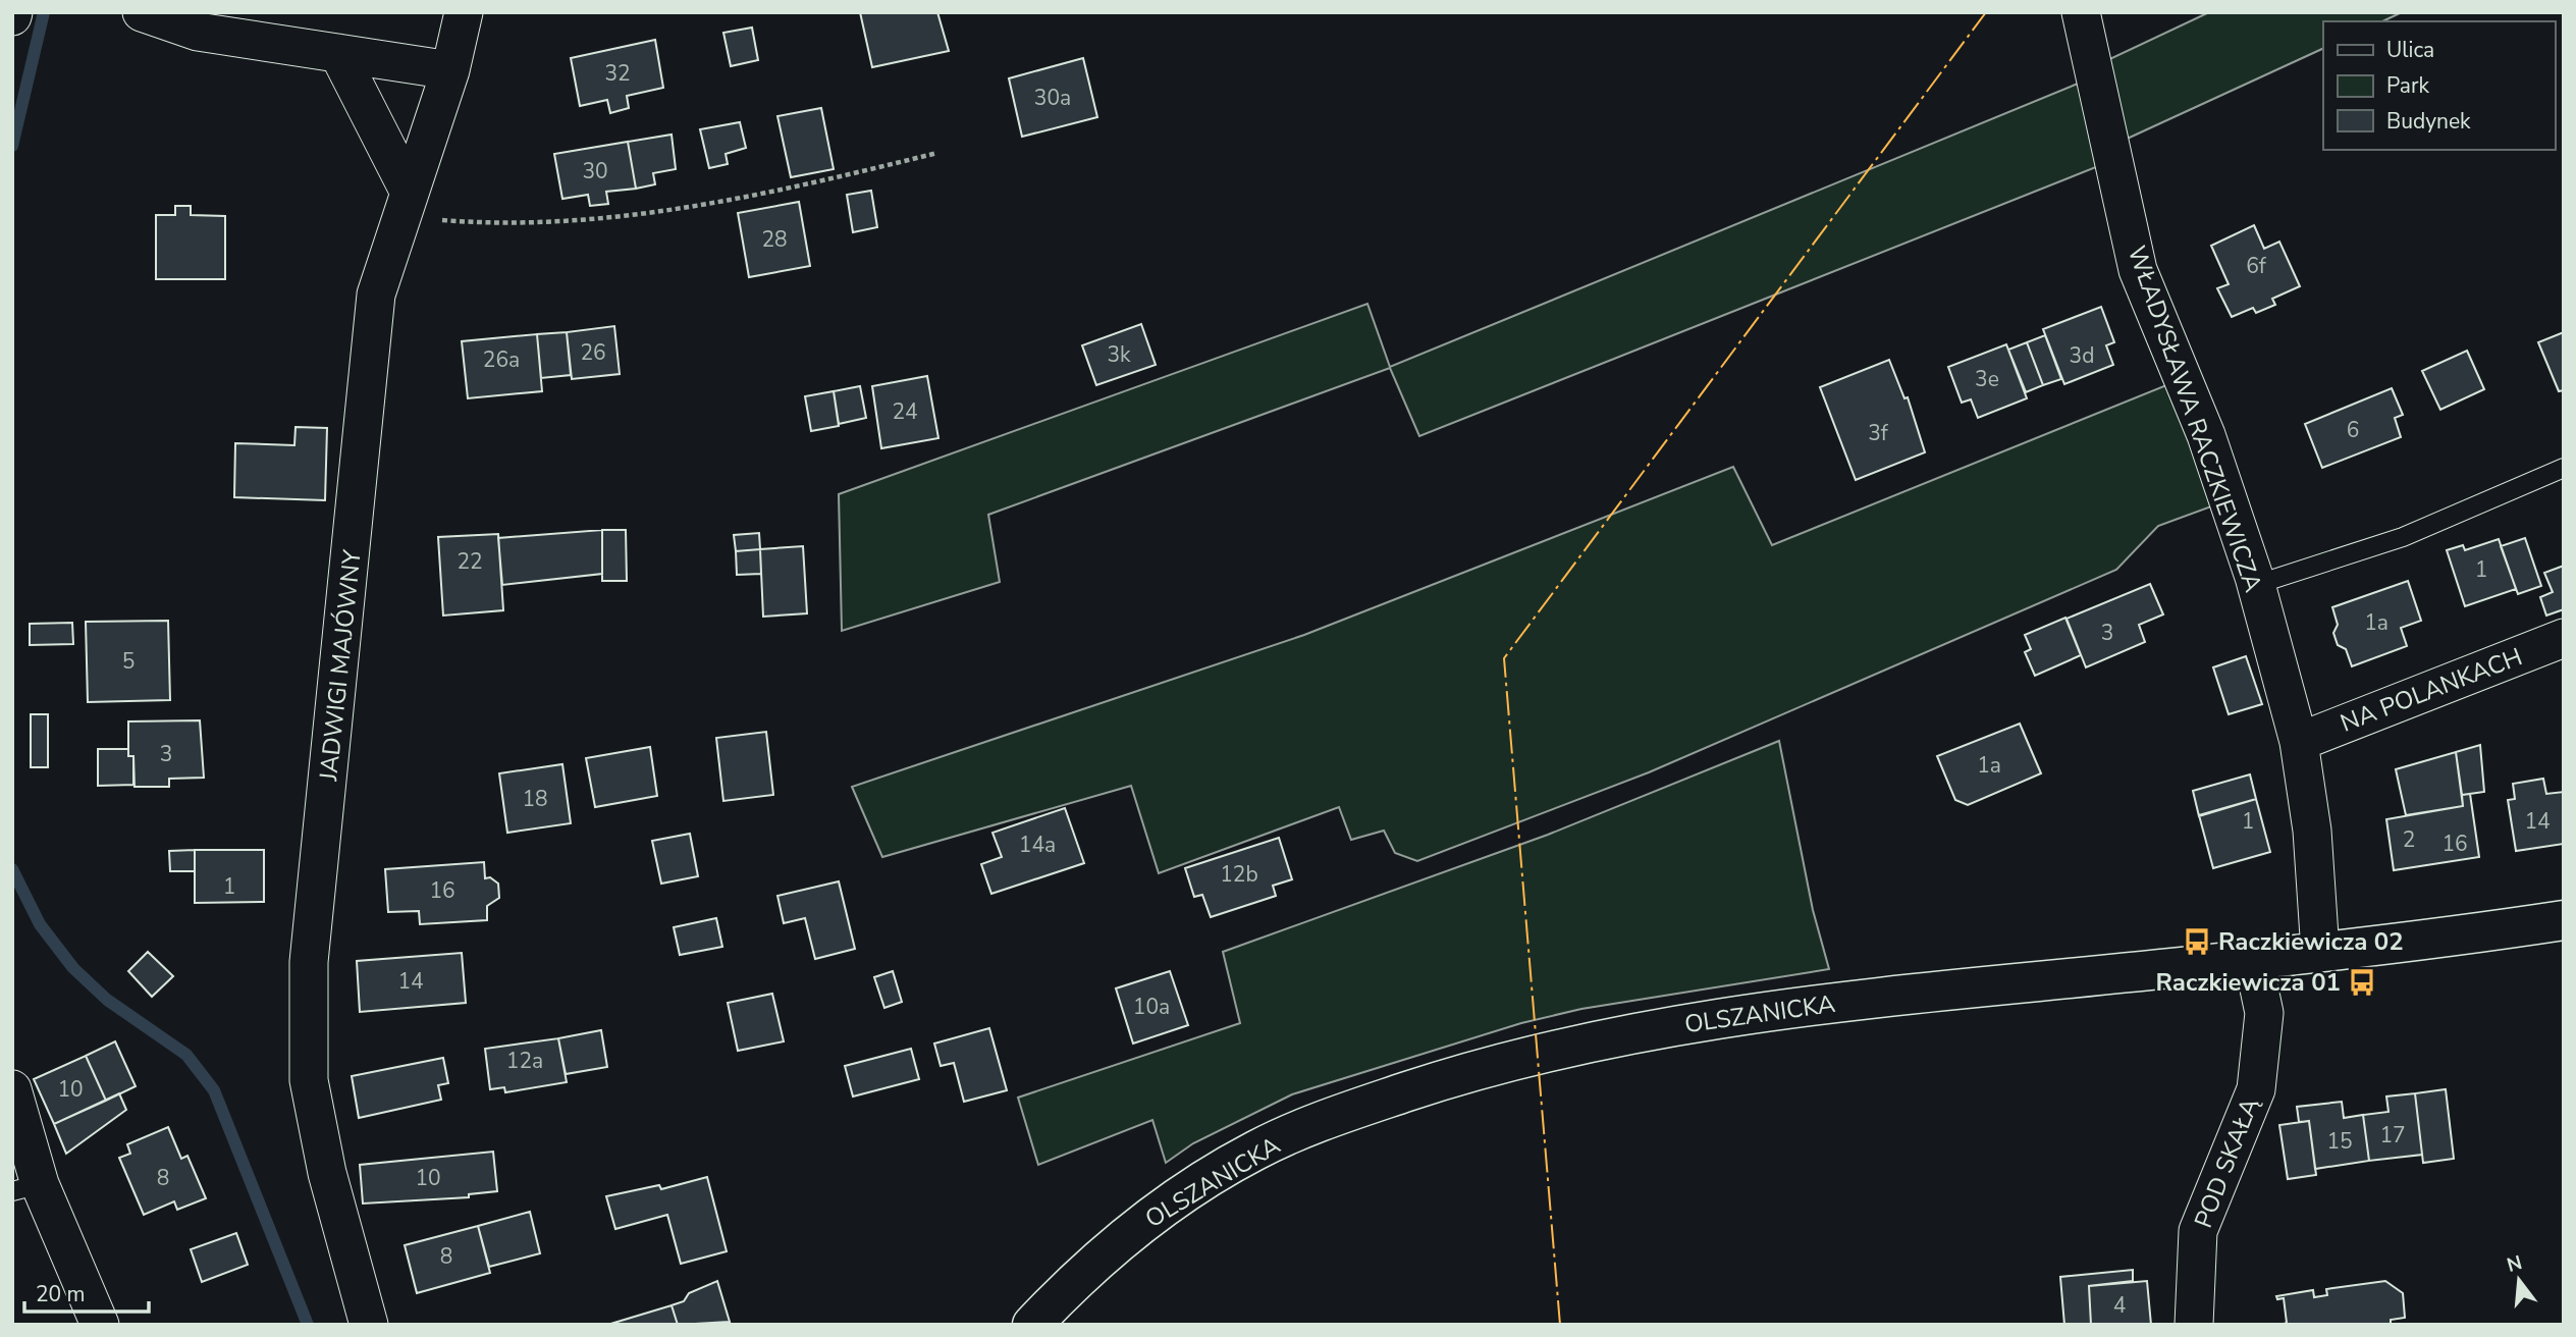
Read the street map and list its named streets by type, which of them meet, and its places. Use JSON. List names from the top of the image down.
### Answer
{
  "streets": {
    "street": [
      "WŁADYSŁAWA RACZKIEWICZA",
      "JADWIGI MAJÓWNY",
      "NA POLANKACH",
      "OLSZANICKA",
      "POD SKAŁĄ"
    ]
  },
  "crossings": [
    ["WŁADYSŁAWA RACZKIEWICZA", "NA POLANKACH"],
    ["WŁADYSŁAWA RACZKIEWICZA", "OLSZANICKA"],
    ["OLSZANICKA", "POD SKAŁĄ"]
  ],
  "places": {
    "bus stop": ["Raczkiewicza 02", "Raczkiewicza 01"]
  },
  "house_numbers": [
    "32",
    "30a",
    "30",
    "28",
    "6f",
    "26",
    "3k",
    "3d",
    "26a",
    "3e",
    "24",
    "6",
    "3f",
    "22",
    "1",
    "1a",
    "3",
    "5",
    "3",
    "1a",
    "18",
    "1",
    "14",
    "2",
    "16",
    "14a",
    "12b",
    "1",
    "16",
    "14",
    "10a",
    "12a",
    "10",
    "17",
    "15",
    "8",
    "10",
    "8",
    "4"
  ],
  "legend": ["Ulica", "Park", "Budynek"],
  "scale_bar": "20 m",
  "north": "top"
}
